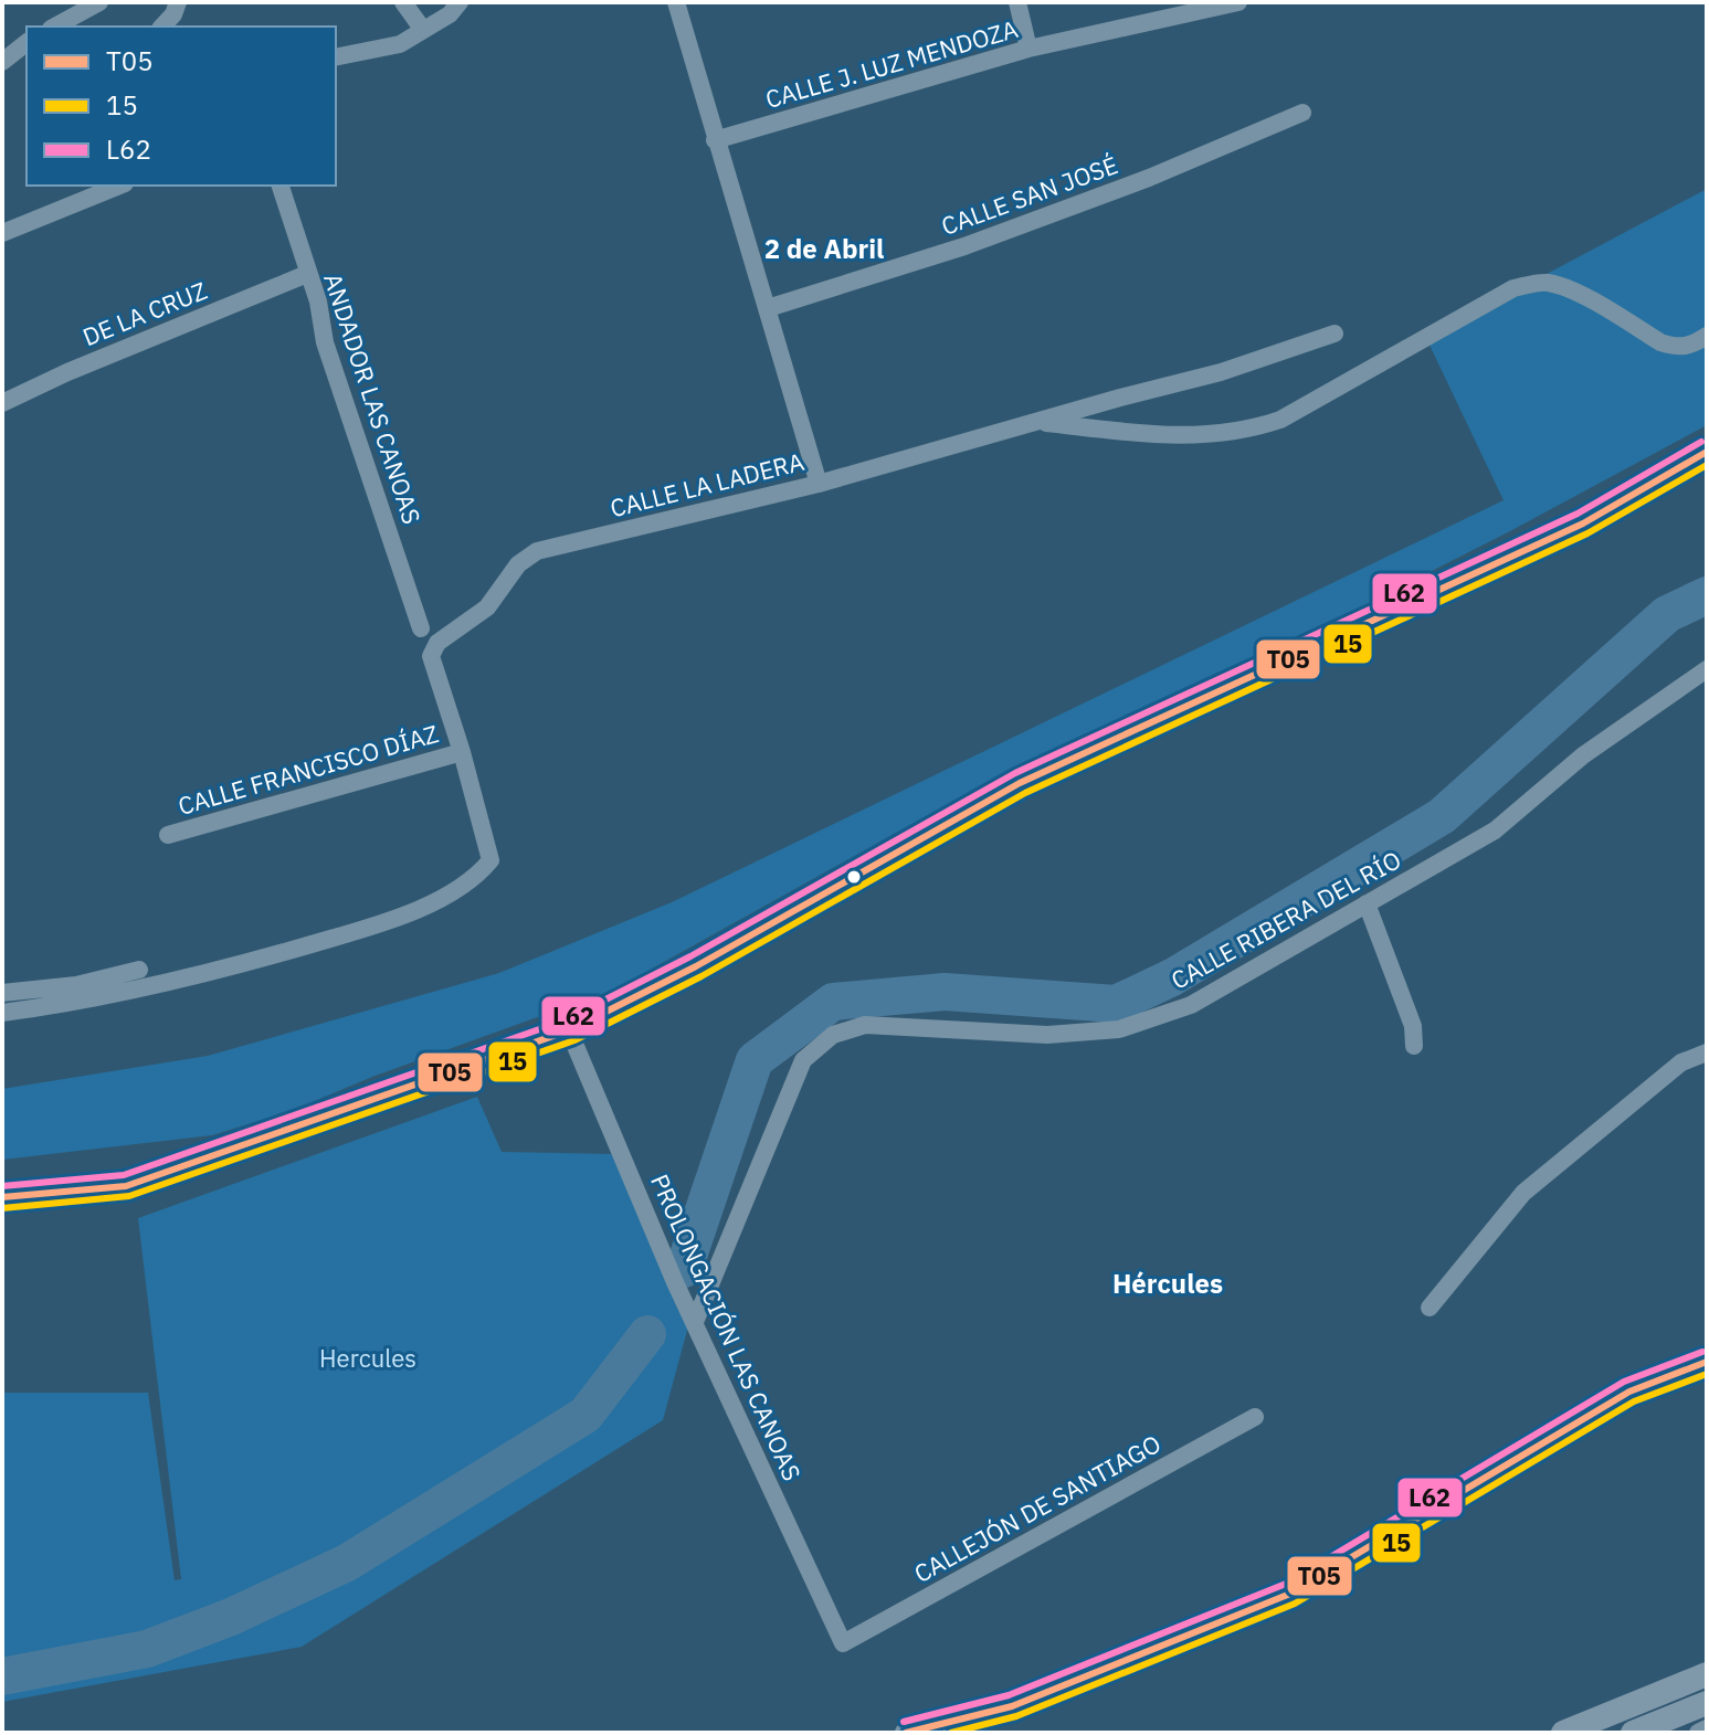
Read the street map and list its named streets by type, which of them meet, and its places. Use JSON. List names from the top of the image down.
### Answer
{
  "streets": {
    "street": [
      "CALLE J. LUZ MENDOZA",
      "CALLE SAN JOSÉ",
      "DE LA CRUZ",
      "ANDADOR LAS CANOAS",
      "CALLE LA LADERA",
      "CALLE FRANCISCO DÍAZ",
      "CALLE RIBERA DEL RÍO",
      "PROLONGACIÓN LAS CANOAS",
      "CALLEJÓN DE SANTIAGO"
    ]
  },
  "crossings": [
    ["DE LA CRUZ", "ANDADOR LAS CANOAS"],
    ["CALLE LA LADERA", "CALLE FRANCISCO DÍAZ"],
    ["CALLE RIBERA DEL RÍO", "PROLONGACIÓN LAS CANOAS"],
    ["PROLONGACIÓN LAS CANOAS", "CALLEJÓN DE SANTIAGO"]
  ],
  "districts": ["2 de Abril", "Hércules"],
  "parks": ["Hercules"],
  "lines": ["transit line L62", "transit line T05", "transit line 15"],
  "legend": ["T05", "15", "L62"]
}
